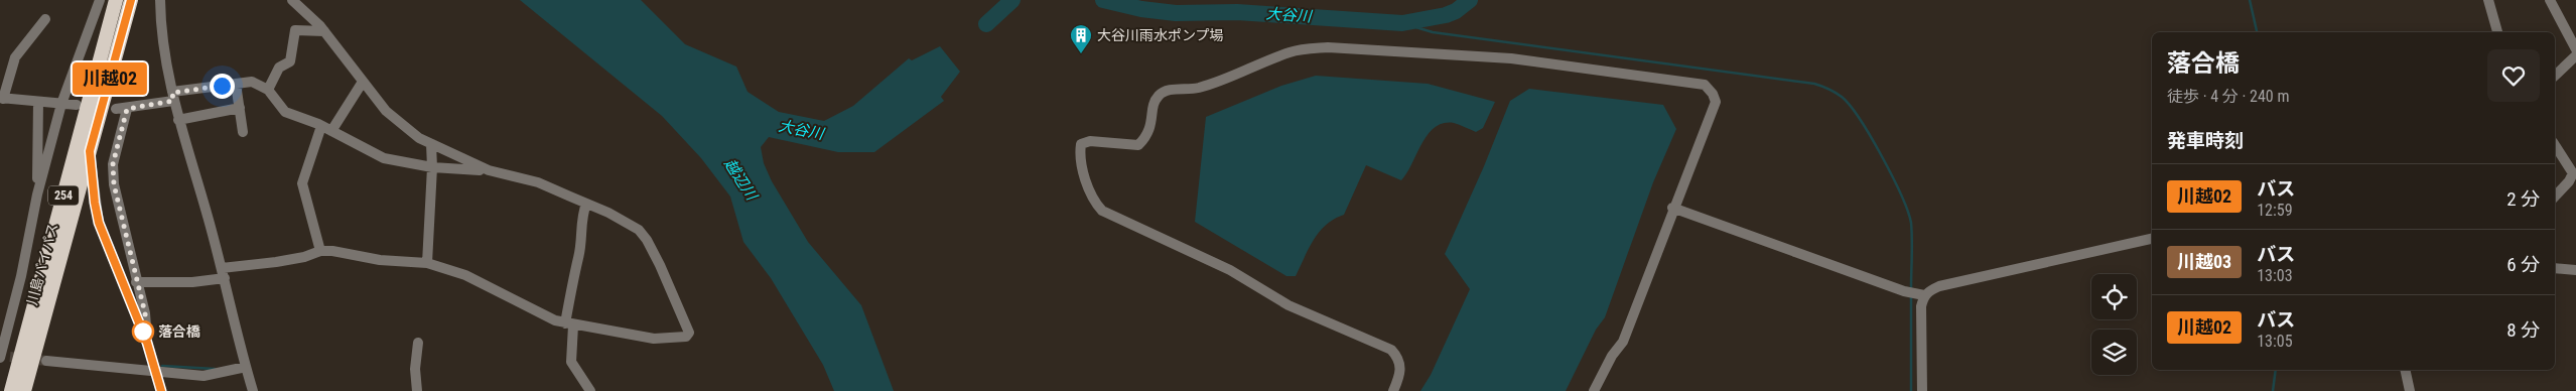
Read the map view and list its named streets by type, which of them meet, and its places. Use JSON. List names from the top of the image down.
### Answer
{
  "streets": {
    "highway": ["254", "川島バイパス"]
  },
  "water": ["大谷川", "越辺川"],
  "places": {
    "building": ["大谷川雨水ポンプ場"],
    "other": ["落合橋"]
  },
  "lines": ["bus line 川越02"],
  "page": {
    "on_map": "川越02",
    "heading": [
      ["落合橋", "徒歩 · 4 分 · 240 m"],
      "発車時刻"
    ],
    "list": [
      {
        "mark": "川越02",
        "name": "バス",
        "note": "12:59",
        "value": "2 分"
      },
      {
        "mark": "川越03",
        "name": "バス",
        "note": "13:03",
        "value": "6 分"
      },
      {
        "mark": "川越02",
        "name": "バス",
        "note": "13:05",
        "value": "8 分"
      }
    ]
  }
}
